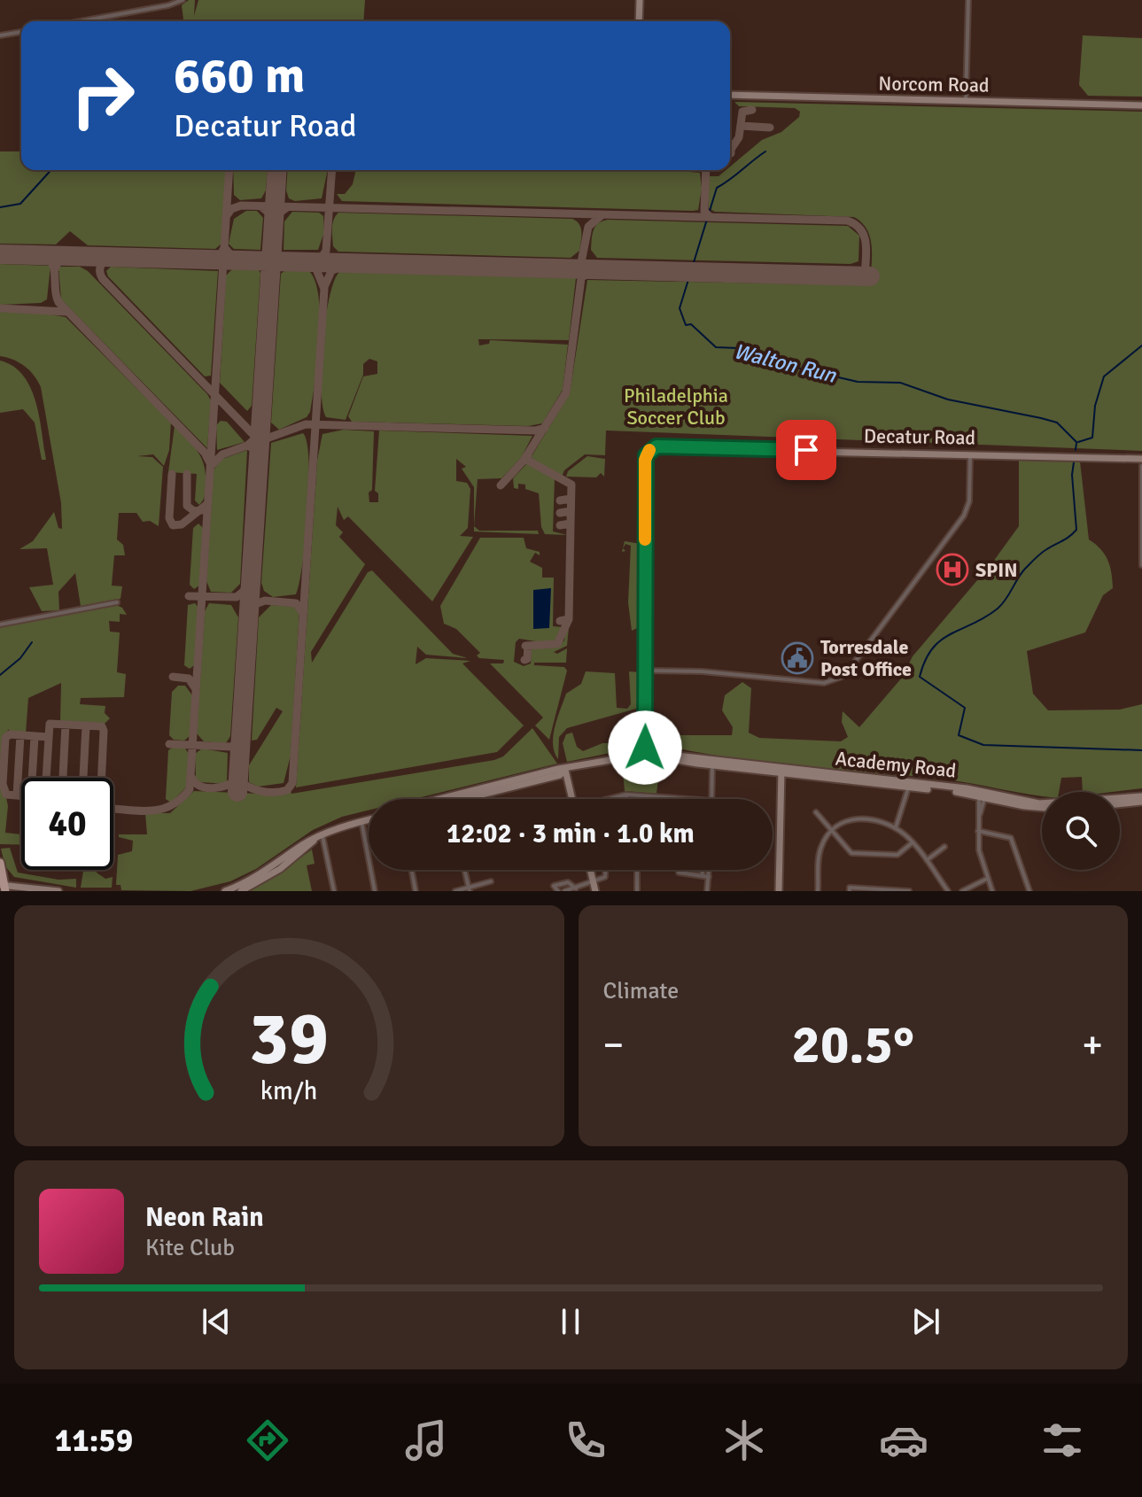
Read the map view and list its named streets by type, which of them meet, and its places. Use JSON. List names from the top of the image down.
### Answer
{
  "streets": {
    "street": ["Norcom Road", "Decatur Road", "Academy Road"]
  },
  "water": ["Walton Run"],
  "parks": ["Philadelphia Soccer Club"],
  "places": {
    "hospital": ["SPIN"],
    "public building": ["Torresdale Post Office"]
  },
  "page": {
    "turn": ["660 m", "Decatur Road"],
    "limit": "40",
    "trip": "12:02 · 3 min · 1.0 km",
    "tile": "Climate",
    "heat": ["−", "20.5°", "+"],
    "song": ["Neon Rain", "Kite Club"],
    "tabs": "11:59",
    "gauge": ["39", "km/h"]
  }
}
